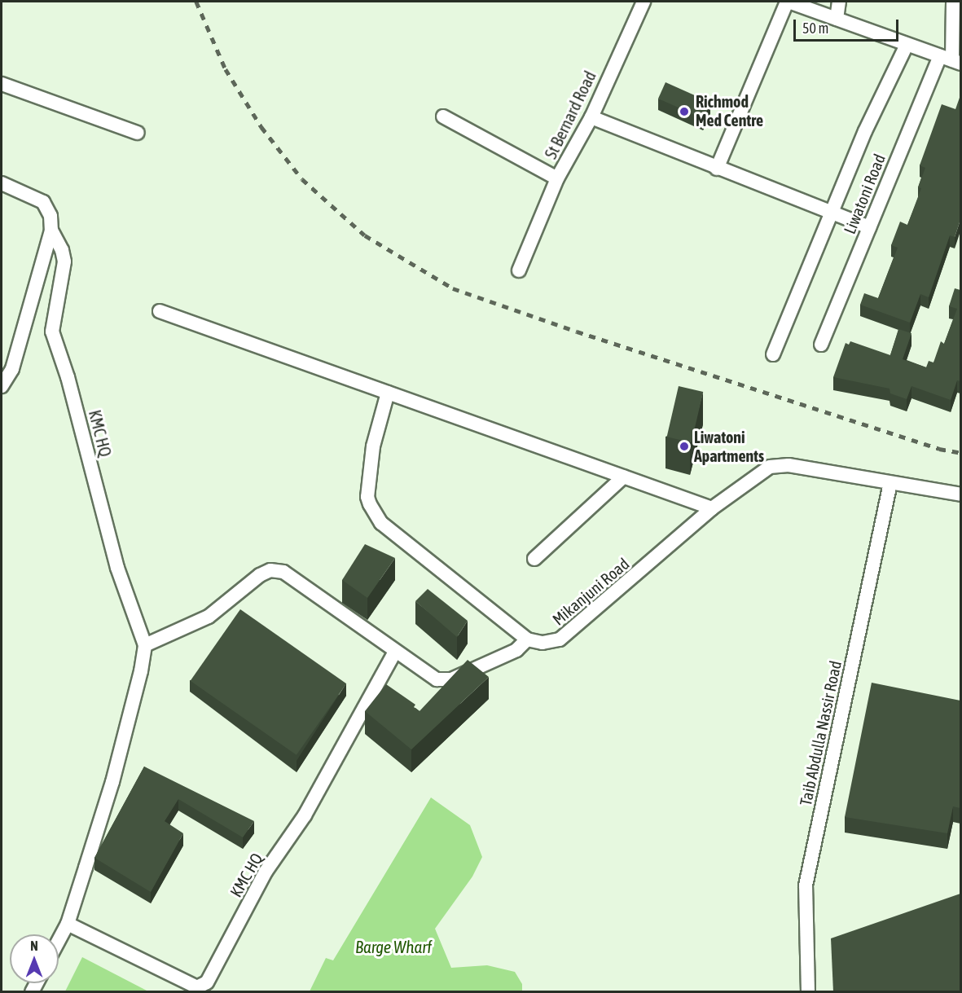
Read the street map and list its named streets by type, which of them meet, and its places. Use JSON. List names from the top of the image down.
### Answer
{
  "streets": {
    "street": [
      "St Bernard Road",
      "Liwatoni Road",
      "KMC HQ",
      "Mikanjuni Road",
      "Taib Abdulla Nassir Road"
    ]
  },
  "crossings": [
    ["Mikanjuni Road", "Taib Abdulla Nassir Road"]
  ],
  "water": ["Barge Wharf"],
  "places": ["Richmod Med Centre", "Liwatoni Apartments"],
  "scale_bar": "50 m",
  "north": "top"
}
